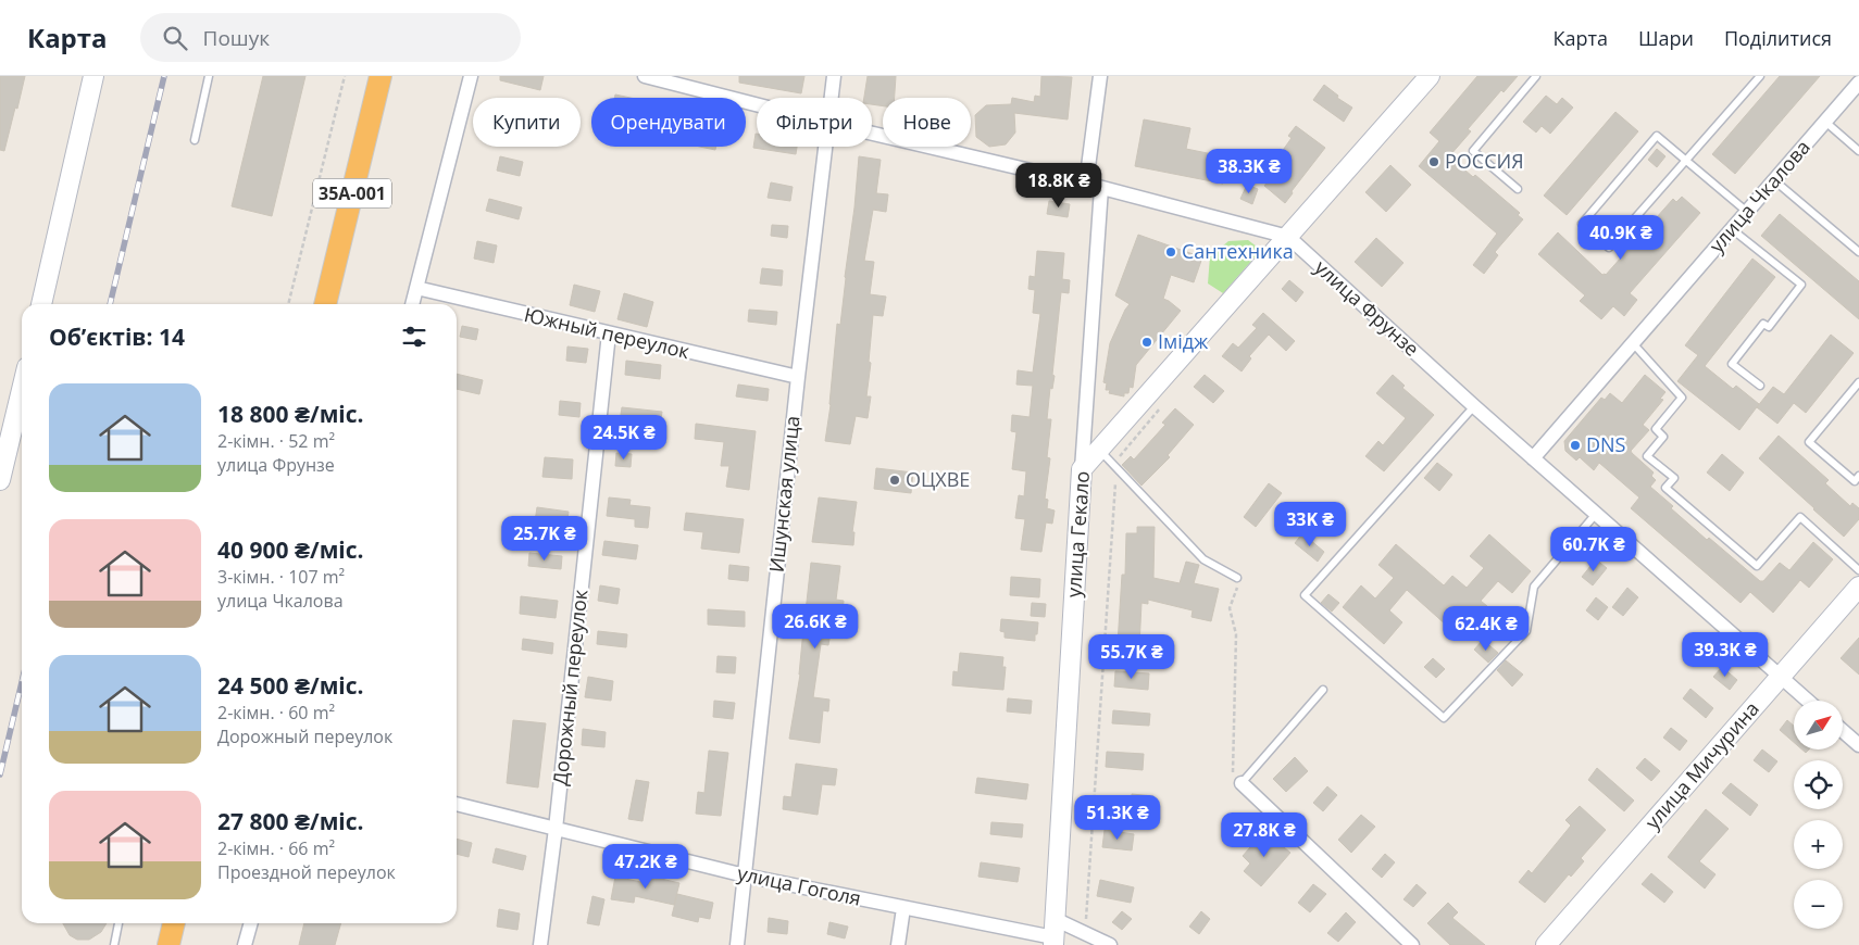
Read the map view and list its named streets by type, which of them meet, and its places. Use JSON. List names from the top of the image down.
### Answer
{
  "streets": {
    "highway": ["35А-001"],
    "main road": ["улица Гекало", "улица Мичурина"],
    "street": [
      "улица Чкалова",
      "улица Фрунзе",
      "Южный переулок",
      "Ишунская улица",
      "Дорожный переулок",
      "улица Гоголя"
    ]
  },
  "crossings": [
    ["улица Чкалова", "улица Фрунзе"],
    ["улица Фрунзе", "улица Гекало"],
    ["улица Фрунзе", "улица Мичурина"],
    ["Южный переулок", "Ишунская улица"],
    ["Южный переулок", "Дорожный переулок"],
    ["Ишунская улица", "улица Гоголя"],
    ["улица Гекало", "улица Гоголя"],
    ["Дорожный переулок", "улица Гоголя"]
  ],
  "places": [
    "РОССИЯ",
    "Сантехника",
    "Імідж",
    "DNS",
    "ОЦХВЕ"
  ],
  "north": "top right",
  "page": {
    "header": "Карта",
    "search": "Пошук",
    "nav": ["Карта", "Шари", "Поділитися"],
    "chip": [
      "Купити",
      "Орендувати",
      "Фільтри",
      "Нове"
    ],
    "price": [
      "38.3K ₴",
      "18.8K ₴",
      "40.9K ₴",
      "24.5K ₴",
      "33K ₴",
      "25.7K ₴",
      "60.7K ₴",
      "26.6K ₴",
      "62.4K ₴",
      "39.3K ₴",
      "55.7K ₴",
      "51.3K ₴",
      "27.8K ₴",
      "47.2K ₴"
    ],
    "heading": "Об’єктів: 14",
    "list": [
      {
        "name": "18 800 ₴/міс.",
        "note": "2-кімн. · 52 m² · улица Фрунзе"
      },
      {
        "name": "40 900 ₴/міс.",
        "note": "3-кімн. · 107 m² · улица Чкалова"
      },
      {
        "name": "24 500 ₴/міс.",
        "note": "2-кімн. · 60 m² · Дорожный переулок"
      },
      {
        "name": "27 800 ₴/міс.",
        "note": "2-кімн. · 66 m² · Проездной переулок"
      }
    ],
    "map_buttons": ["+", "−"]
  }
}
